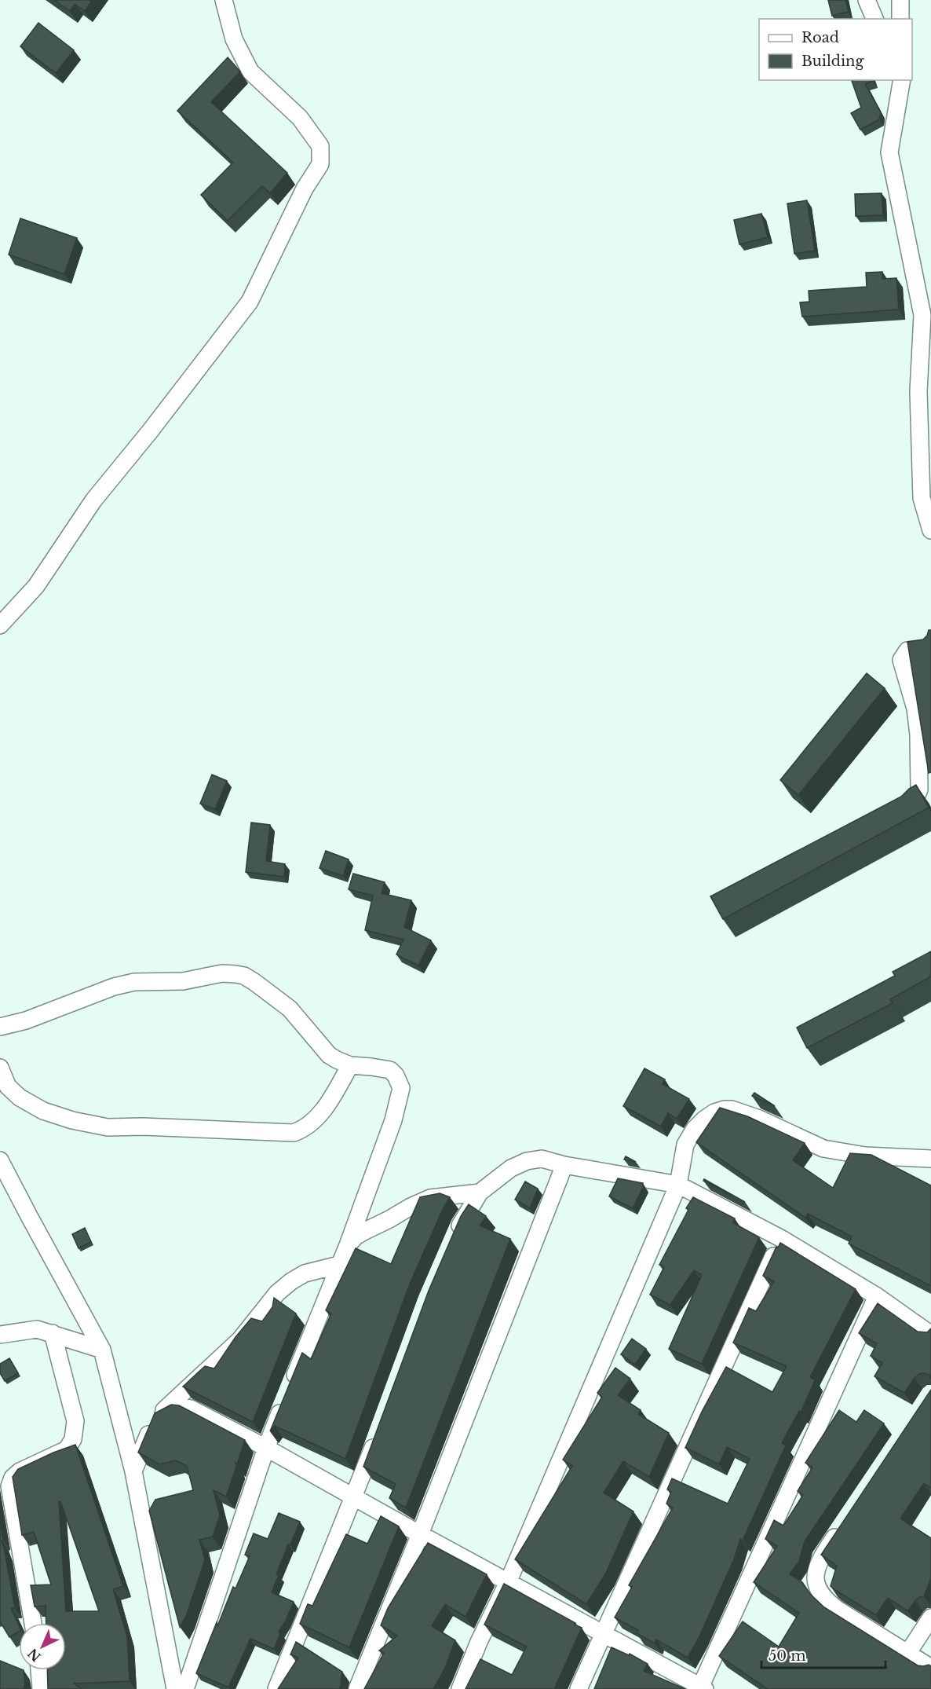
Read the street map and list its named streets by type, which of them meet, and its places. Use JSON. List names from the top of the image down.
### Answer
{
  "legend": ["Road", "Building"],
  "scale_bar": "50 m",
  "north": "bottom left"
}
